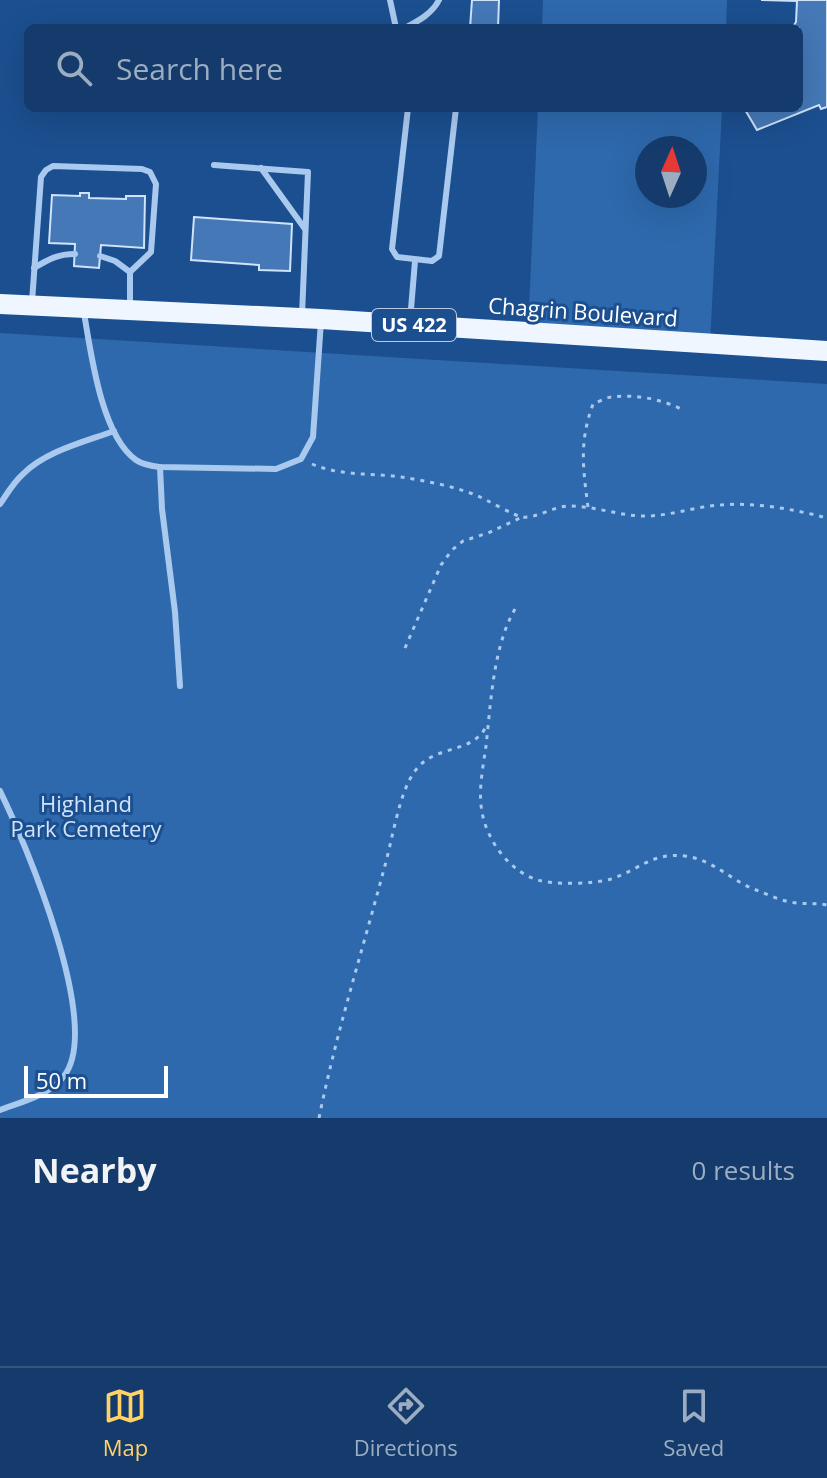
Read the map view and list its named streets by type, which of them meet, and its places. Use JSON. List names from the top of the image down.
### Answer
{
  "streets": {
    "main road": ["Chagrin Boulevard", "US 422"]
  },
  "parks": ["Highland Park Cemetery"],
  "scale_bar": "50 m",
  "north": "top",
  "page": {
    "search": "Search here",
    "scale": "50 m",
    "heading": ["Nearby", "0 results"],
    "nav": ["Map", "Directions", "Saved"]
  }
}
